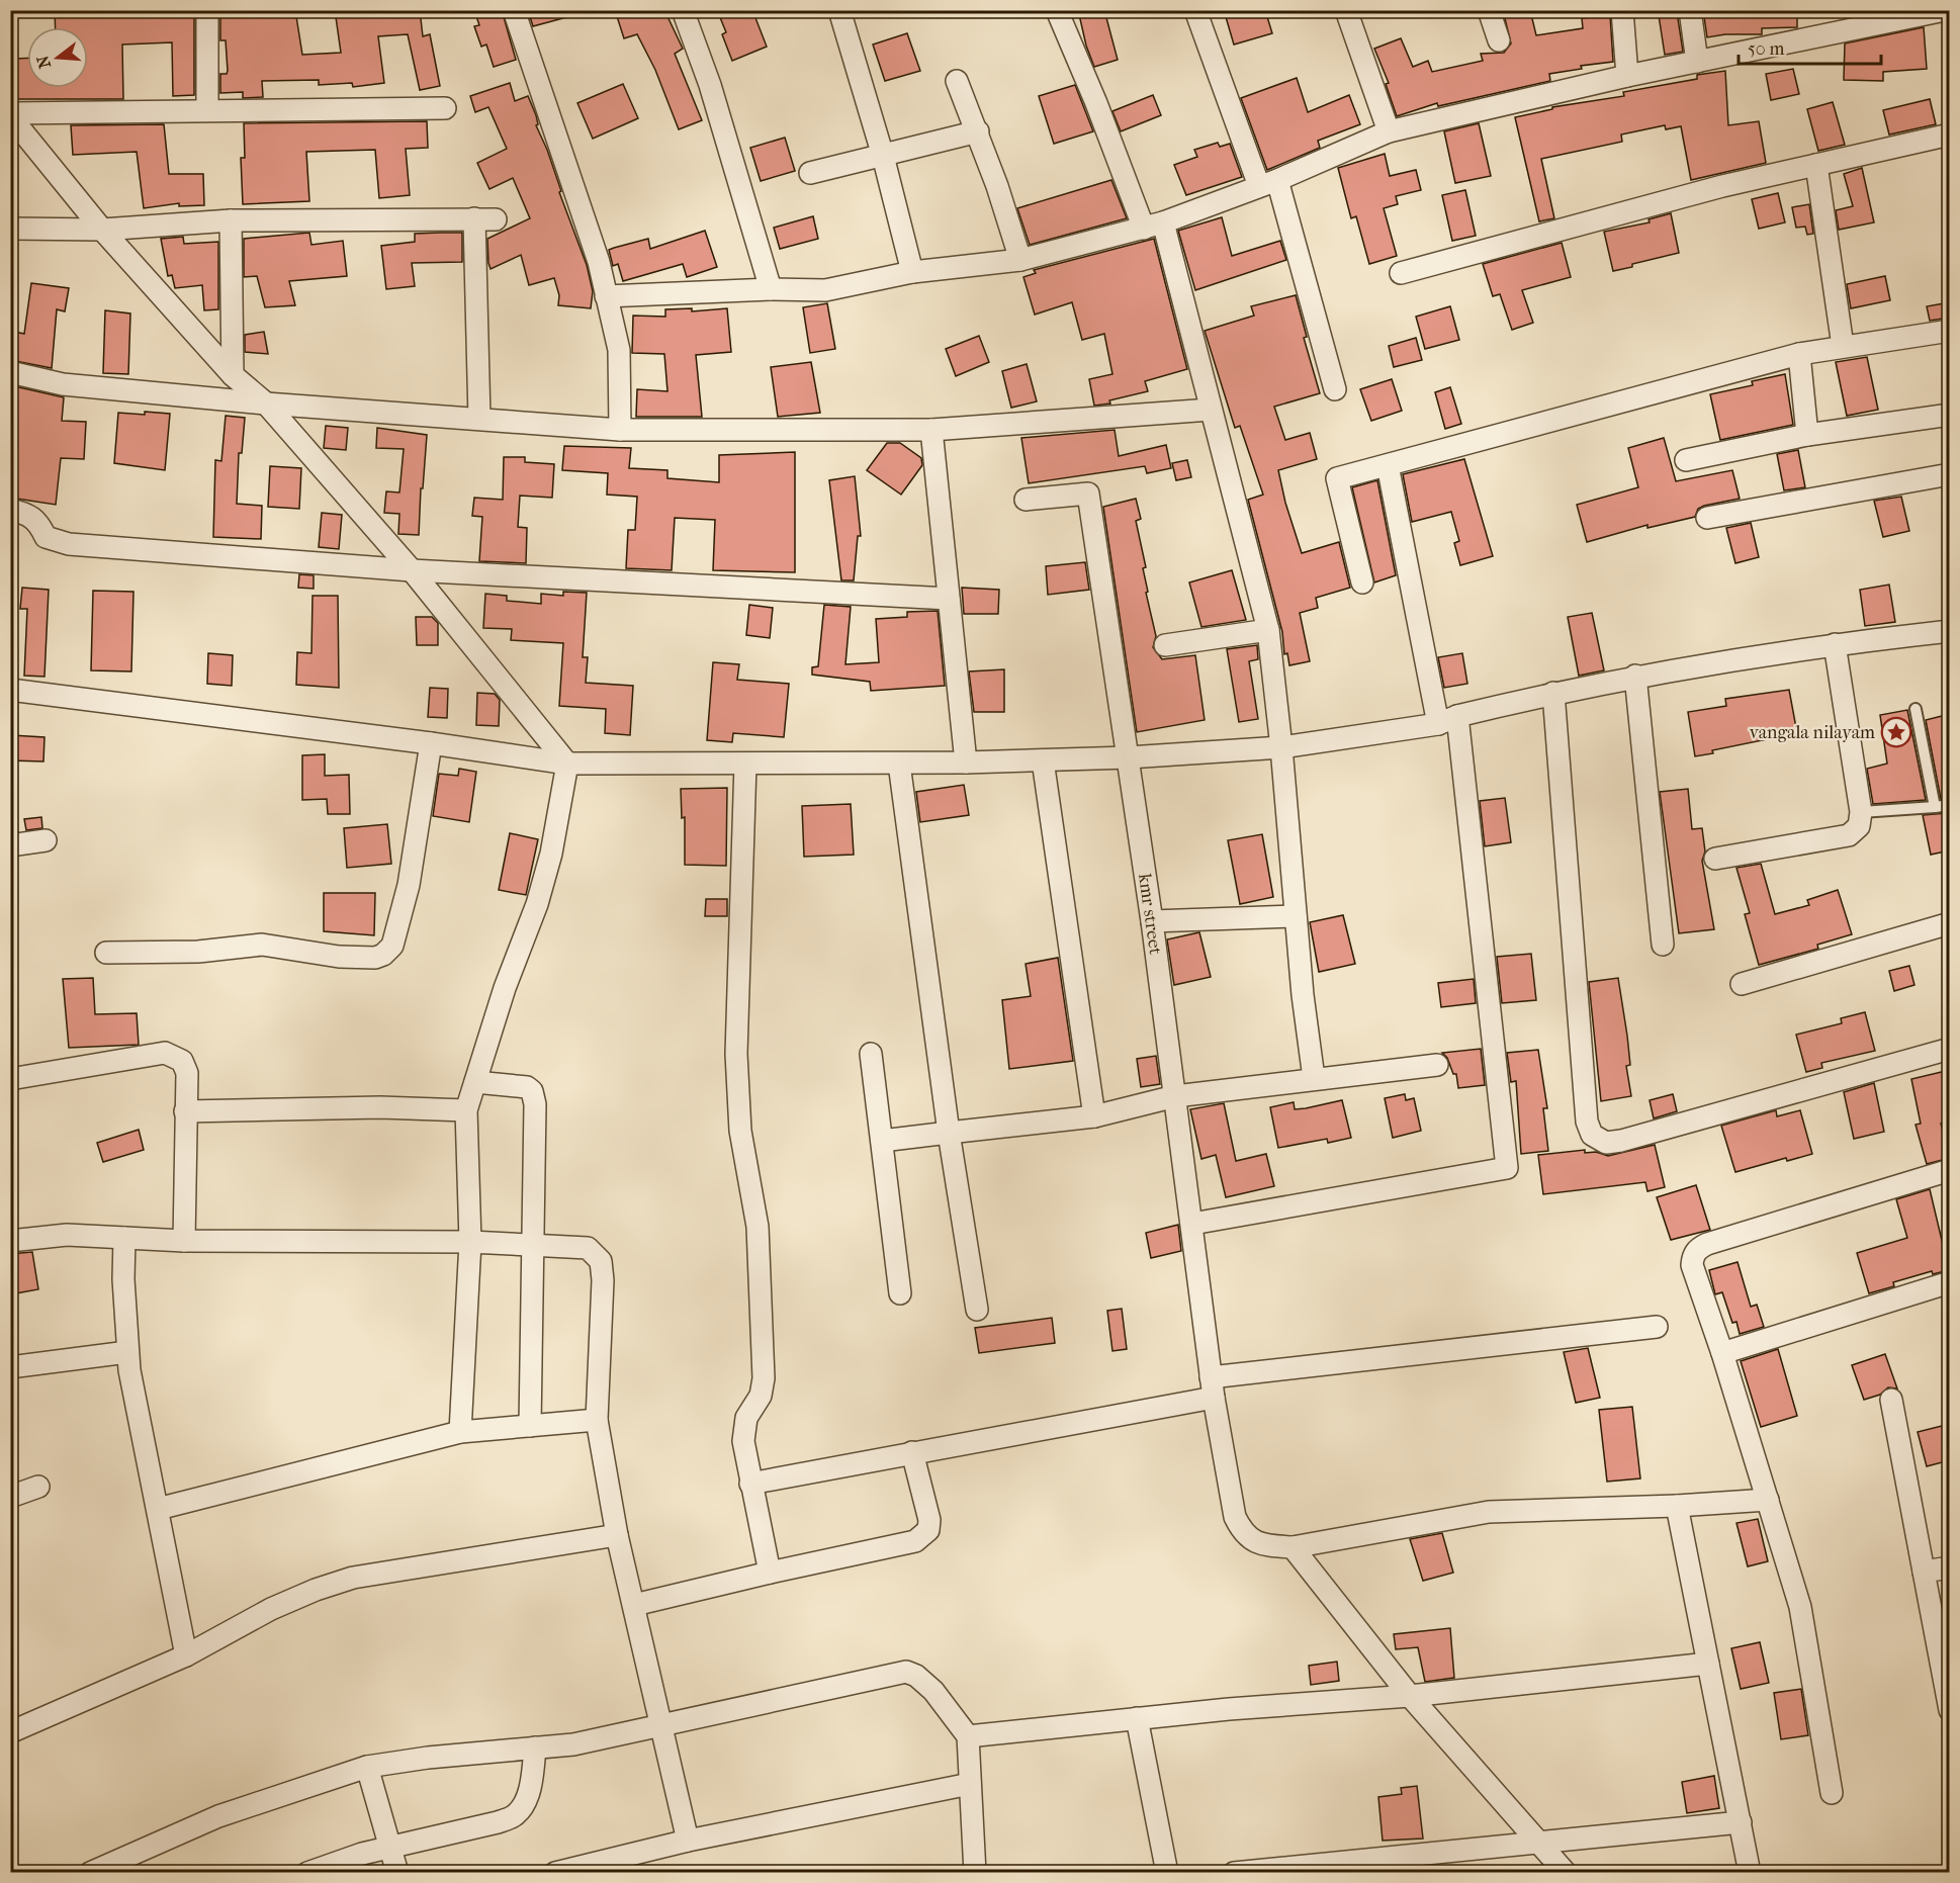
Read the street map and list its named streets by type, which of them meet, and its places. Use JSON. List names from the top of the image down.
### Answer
{
  "streets": {
    "street": ["kmr street"]
  },
  "places": {
    "place": ["vangala nilayam"]
  },
  "scale_bar": "50 m",
  "north": "left"
}
